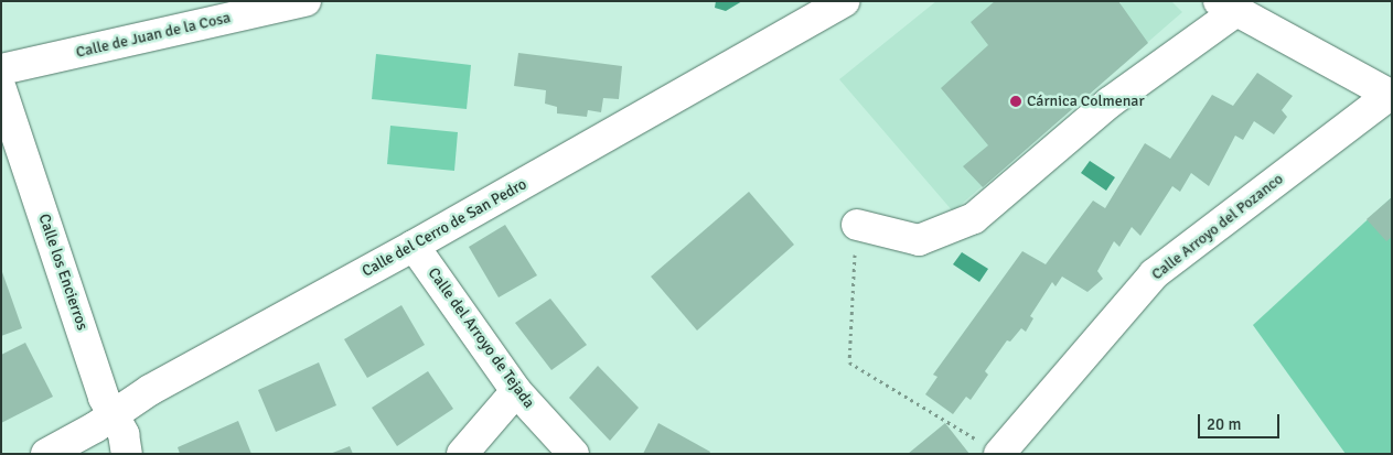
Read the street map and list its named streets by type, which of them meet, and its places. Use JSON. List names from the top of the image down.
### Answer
{
  "streets": {
    "street": [
      "Calle de Juan de la Cosa",
      "Calle Arroyo del Pozanco",
      "Calle del Cerro de San Pedro",
      "Calle los Encierros",
      "Calle del Arroyo de Tejada"
    ]
  },
  "crossings": [
    ["Calle del Cerro de San Pedro", "Calle los Encierros"],
    ["Calle del Cerro de San Pedro", "Calle del Arroyo de Tejada"]
  ],
  "places": ["Cárnica Colmenar"],
  "scale_bar": "20 m"
}
